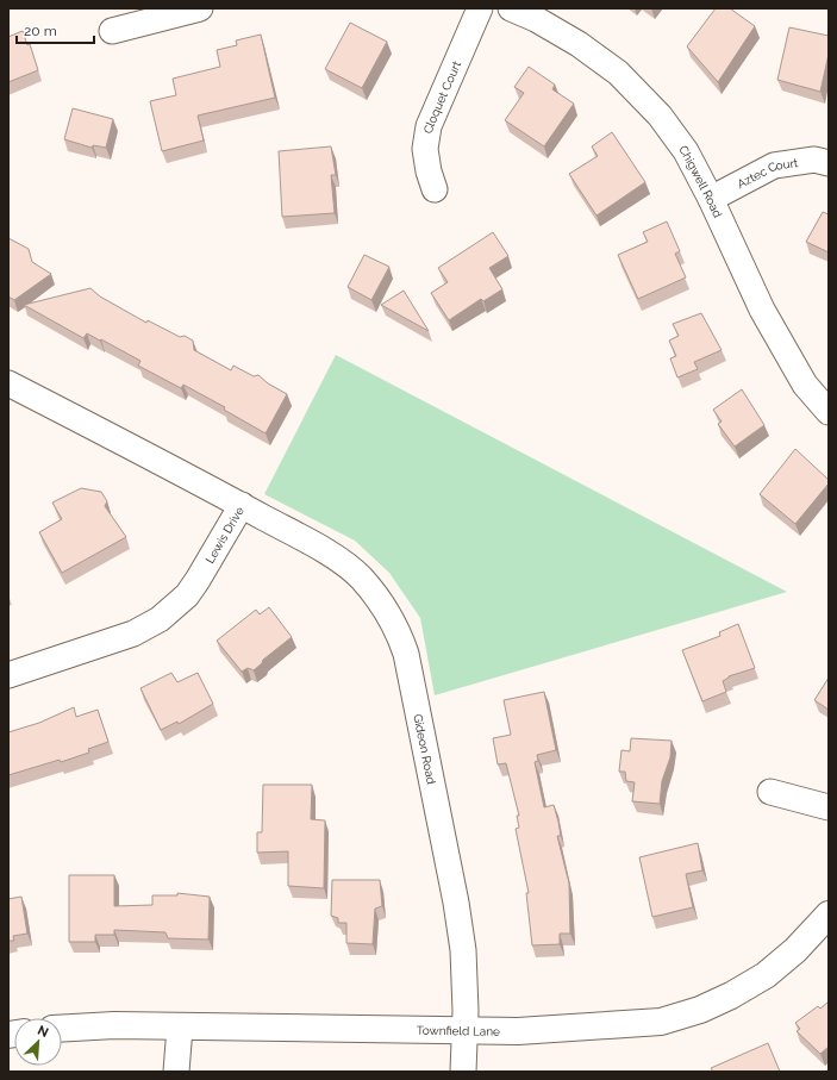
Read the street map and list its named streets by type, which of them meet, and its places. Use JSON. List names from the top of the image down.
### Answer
{
  "streets": {
    "street": [
      "Cloquet Court",
      "Aztec Court",
      "Chigwell Road",
      "Lewis Drive",
      "Gideon Road",
      "Townfield Lane"
    ]
  },
  "crossings": [
    ["Aztec Court", "Chigwell Road"],
    ["Lewis Drive", "Gideon Road"],
    ["Gideon Road", "Townfield Lane"]
  ],
  "scale_bar": "20 m",
  "north": "top right"
}
